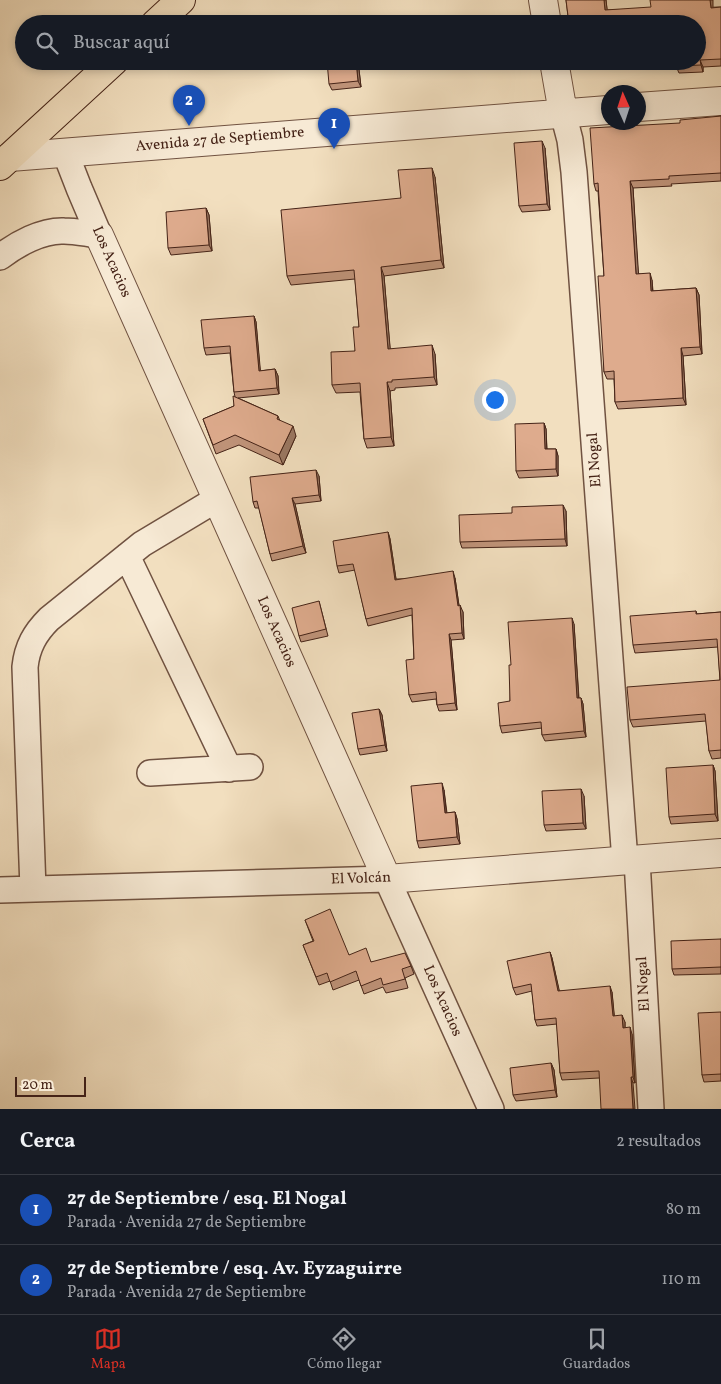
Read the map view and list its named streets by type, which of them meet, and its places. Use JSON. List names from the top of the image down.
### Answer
{
  "streets": {
    "street": [
      "Avenida 27 de Septiembre",
      "Los Acacios",
      "El Nogal",
      "El Volcán"
    ]
  },
  "crossings": [
    ["Avenida 27 de Septiembre", "Los Acacios"],
    ["Avenida 27 de Septiembre", "El Nogal"],
    ["Los Acacios", "El Volcán"],
    ["El Nogal", "El Volcán"]
  ],
  "scale_bar": "20 m",
  "north": "top",
  "page": {
    "search": "Buscar aquí",
    "pins": ["2", "1"],
    "scale": "20 m",
    "heading": ["Cerca", "2 resultados"],
    "list": [
      {
        "mark": "1",
        "name": "27 de Septiembre / esq. El Nogal",
        "note": "Parada · Avenida 27 de Septiembre",
        "value": "80 m"
      },
      {
        "mark": "2",
        "name": "27 de Septiembre / esq. Av. Eyzaguirre",
        "note": "Parada · Avenida 27 de Septiembre",
        "value": "110 m"
      }
    ],
    "nav": ["Mapa", "Cómo llegar", "Guardados"]
  }
}
